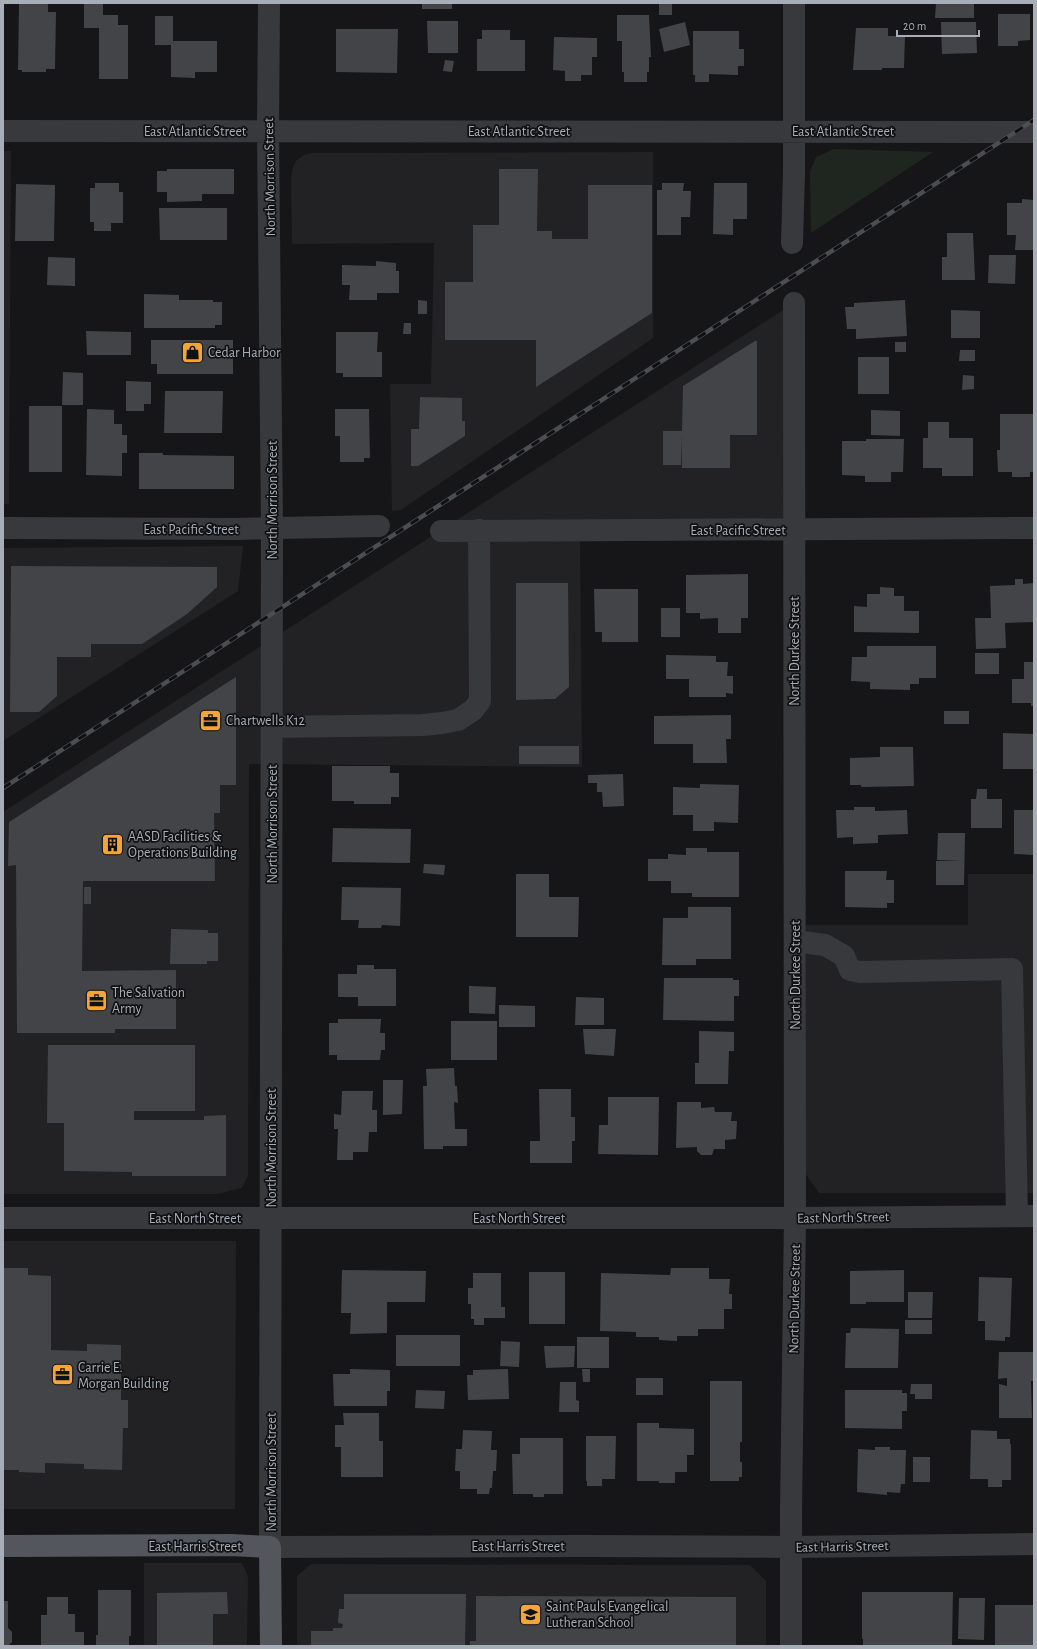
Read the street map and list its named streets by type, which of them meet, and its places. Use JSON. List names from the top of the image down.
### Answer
{
  "streets": {
    "main road": ["North Morrison Street", "East Harris Street"],
    "street": [
      "East Atlantic Street",
      "East Pacific Street",
      "North Durkee Street",
      "East North Street"
    ]
  },
  "crossings": [
    ["East Atlantic Street", "North Morrison Street"],
    ["North Morrison Street", "East Pacific Street"],
    ["North Morrison Street", "East North Street"],
    ["North Morrison Street", "East Harris Street"],
    ["East Pacific Street", "North Durkee Street"],
    ["North Durkee Street", "East North Street"],
    ["North Durkee Street", "East Harris Street"]
  ],
  "places": {
    "shop": ["Cedar Harbor"],
    "office": ["Chartwells K12", "The Salvation Army", "Carrie E. Morgan Building"],
    "building": ["AASD Facilities & Operations Building"],
    "school or university": ["Saint Pauls Evangelical Lutheran School"]
  },
  "scale_bar": "20 m"
}
